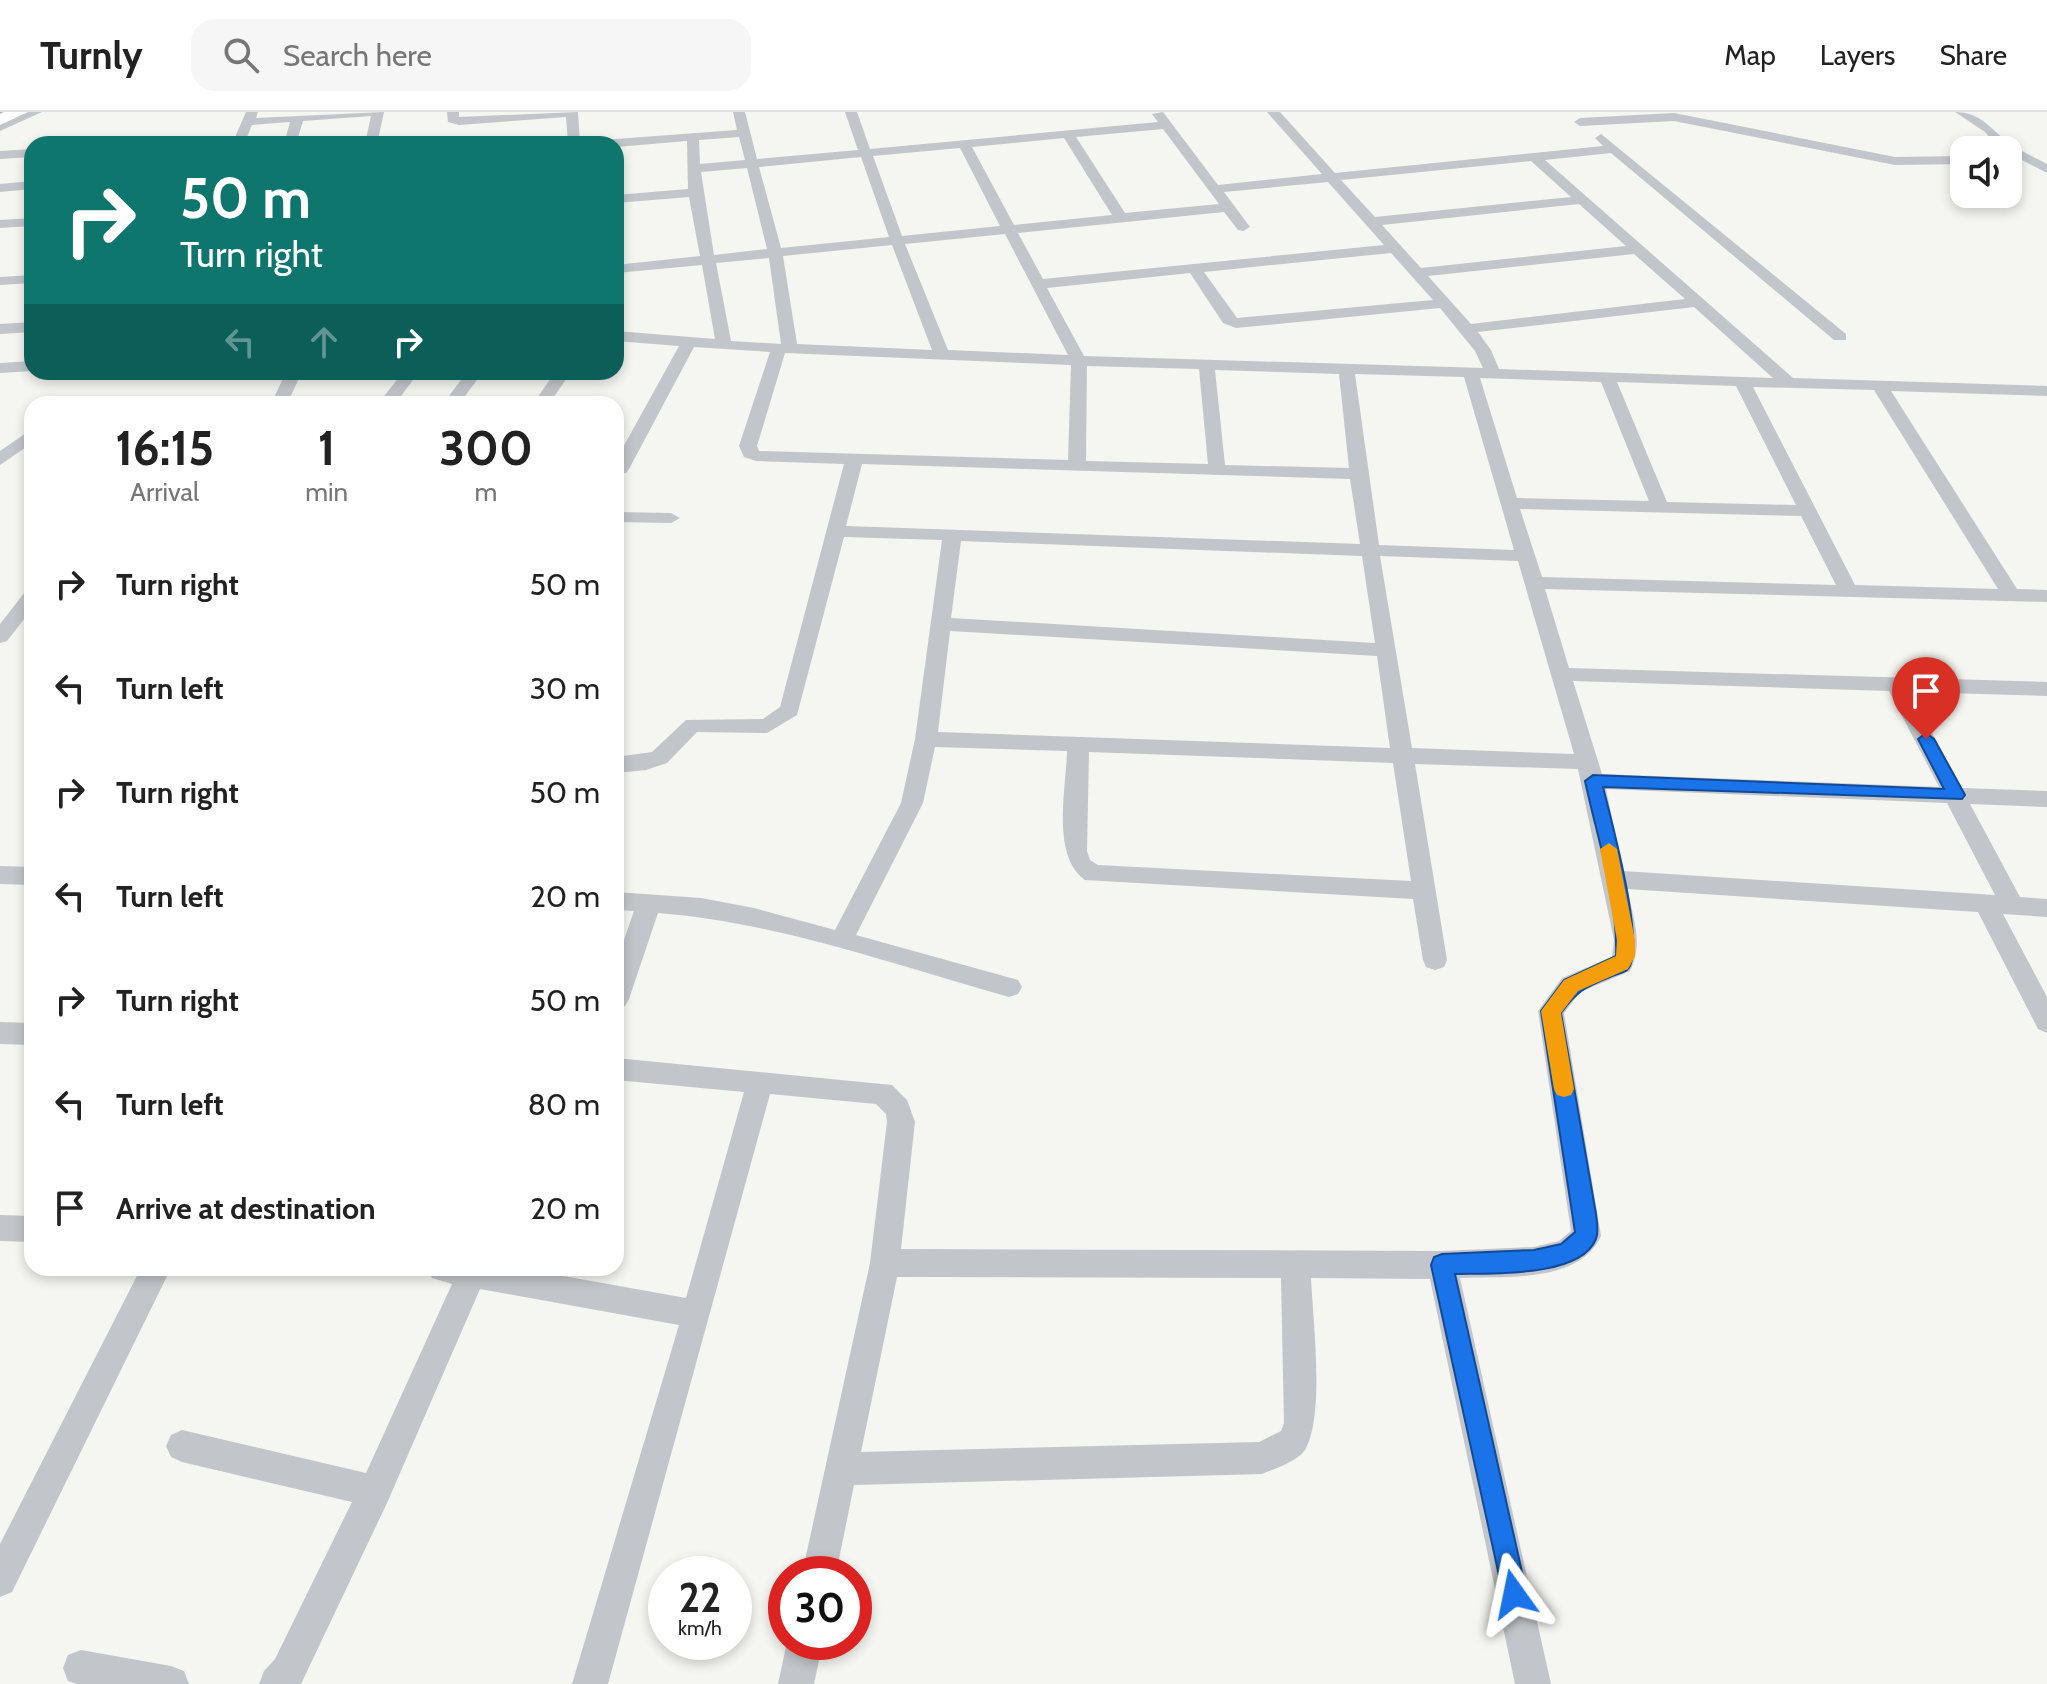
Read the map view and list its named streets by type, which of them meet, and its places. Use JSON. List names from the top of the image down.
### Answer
{
  "page": {
    "header": "Turnly",
    "search": "Search here",
    "nav": ["Map", "Layers", "Share"],
    "turn": ["50 m", "Turn right"],
    "eta": [
      "16:15",
      "Arrival",
      "1",
      "min",
      "300",
      "m"
    ],
    "list": [
      {
        "name": "Turn right",
        "value": "50 m"
      },
      {
        "name": "Turn left",
        "value": "30 m"
      },
      {
        "name": "Turn right",
        "value": "50 m"
      },
      {
        "name": "Turn left",
        "value": "20 m"
      },
      {
        "name": "Turn right",
        "value": "50 m"
      },
      {
        "name": "Turn left",
        "value": "80 m"
      },
      {
        "name": "Arrive at destination",
        "value": "20 m"
      }
    ],
    "speed": "22 km/h",
    "limit": "30"
  }
}
